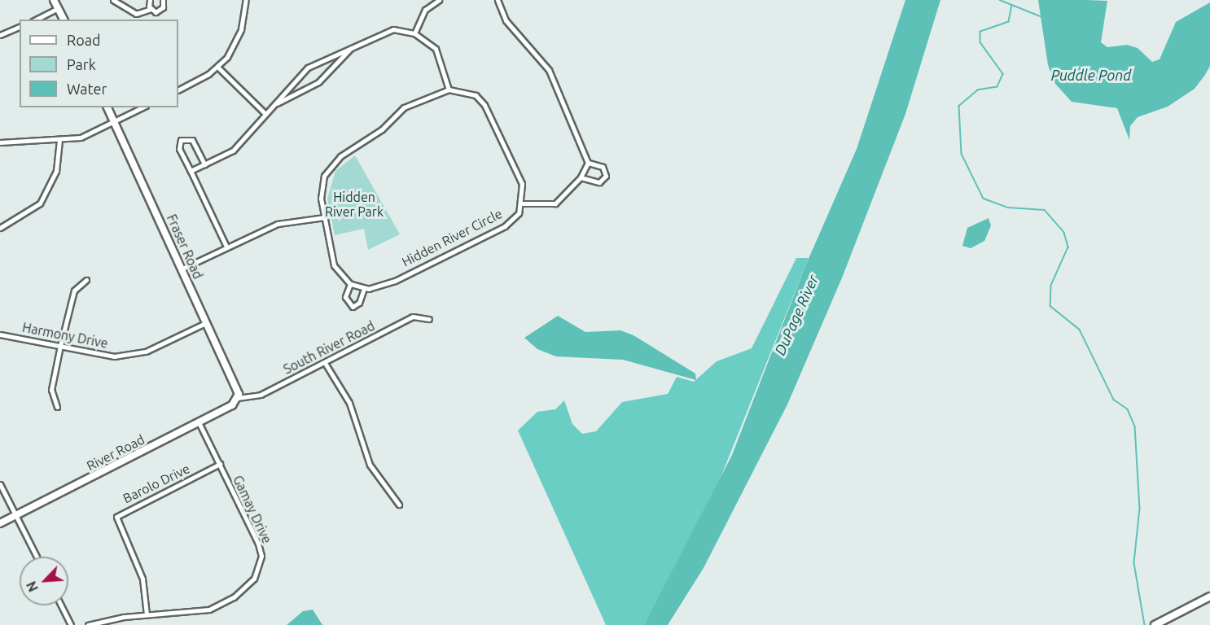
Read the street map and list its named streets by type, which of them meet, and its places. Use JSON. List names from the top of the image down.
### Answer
{
  "streets": {
    "street": [
      "Hidden River Circle",
      "Fraser Road",
      "Harmony Drive",
      "South River Road",
      "River Road",
      "Barolo Drive",
      "Gamay Drive"
    ]
  },
  "crossings": [
    ["Fraser Road", "Harmony Drive"],
    ["Fraser Road", "South River Road"],
    ["Fraser Road", "River Road"],
    ["South River Road", "River Road"],
    ["River Road", "Gamay Drive"],
    ["Barolo Drive", "Gamay Drive"]
  ],
  "water": ["Puddle Pond", "DuPage River"],
  "parks": ["Hidden River Park"],
  "legend": ["Road", "Park", "Water"],
  "north": "bottom left"
}
